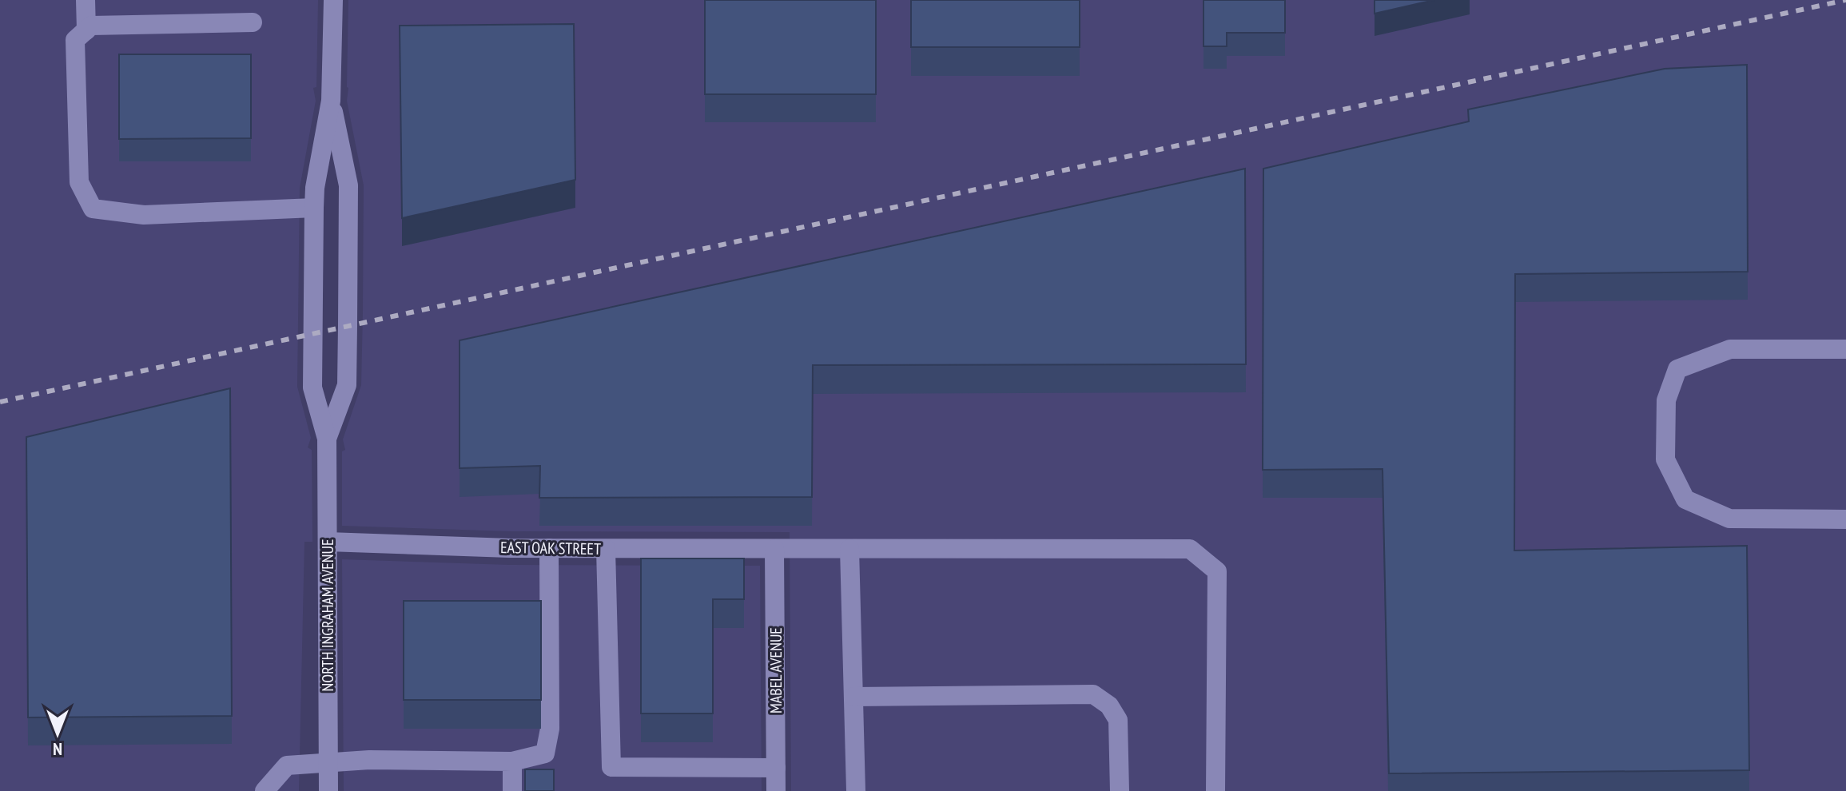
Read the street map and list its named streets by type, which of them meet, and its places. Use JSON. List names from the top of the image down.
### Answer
{
  "streets": {
    "street": ["EAST OAK STREET", "NORTH INGRAHAM AVENUE", "MABEL AVENUE"]
  },
  "crossings": [
    ["EAST OAK STREET", "NORTH INGRAHAM AVENUE"],
    ["EAST OAK STREET", "MABEL AVENUE"]
  ],
  "north": "bottom"
}
